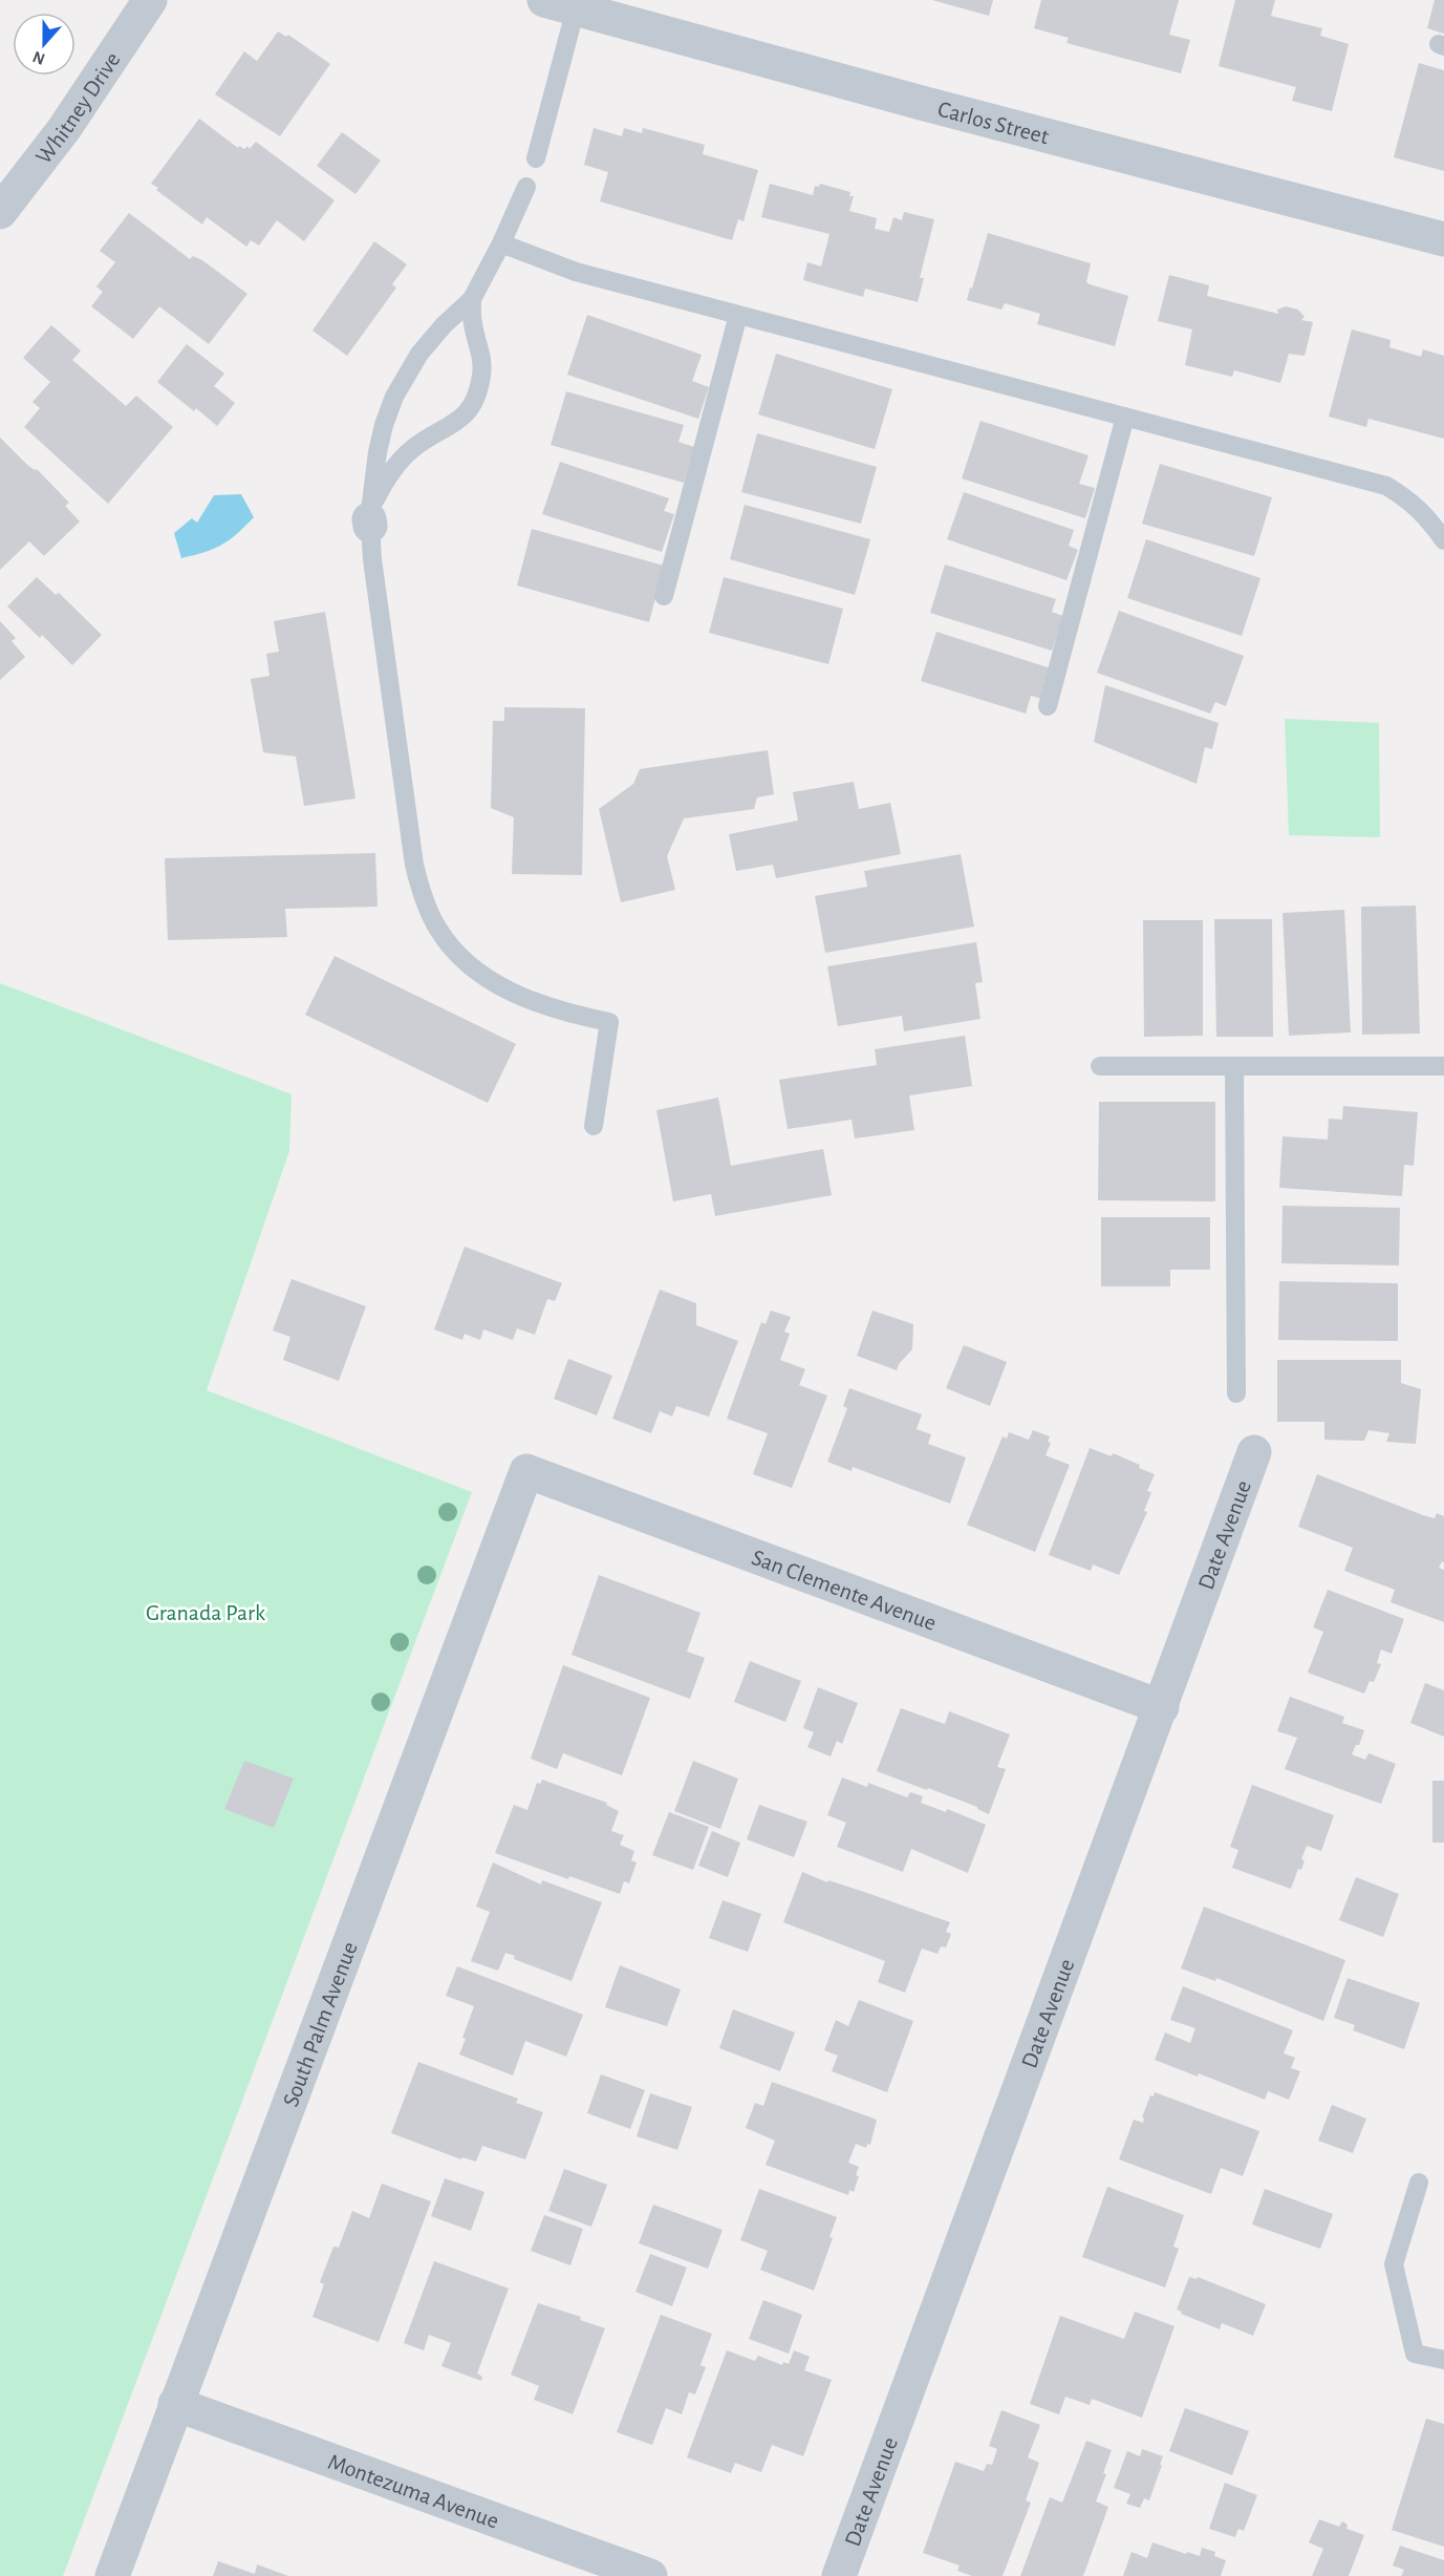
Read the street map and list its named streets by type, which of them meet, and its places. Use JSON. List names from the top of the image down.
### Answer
{
  "streets": {
    "street": [
      "Whitney Drive",
      "Carlos Street",
      "Date Avenue",
      "San Clemente Avenue",
      "South Palm Avenue",
      "Montezuma Avenue"
    ]
  },
  "crossings": [
    ["Date Avenue", "San Clemente Avenue"],
    ["San Clemente Avenue", "South Palm Avenue"],
    ["South Palm Avenue", "Montezuma Avenue"]
  ],
  "parks": ["Granada Park"],
  "north": "bottom"
}
